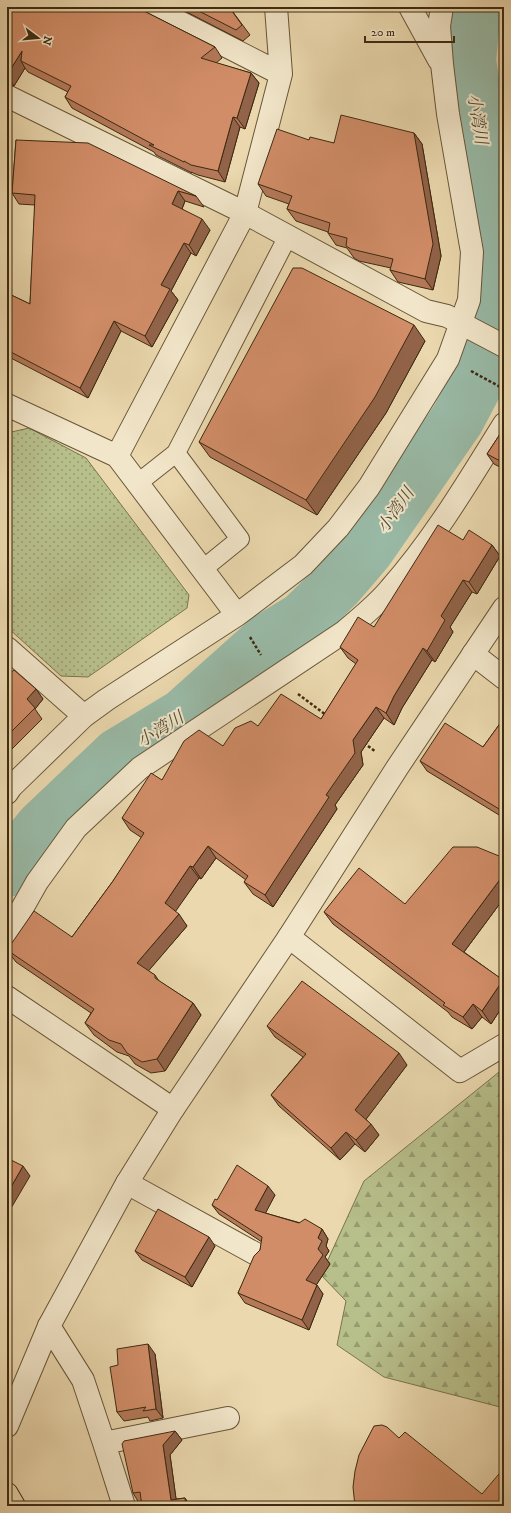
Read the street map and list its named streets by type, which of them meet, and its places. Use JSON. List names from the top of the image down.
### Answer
{
  "water": ["小湾川"],
  "scale_bar": "20 m",
  "north": "right"
}
